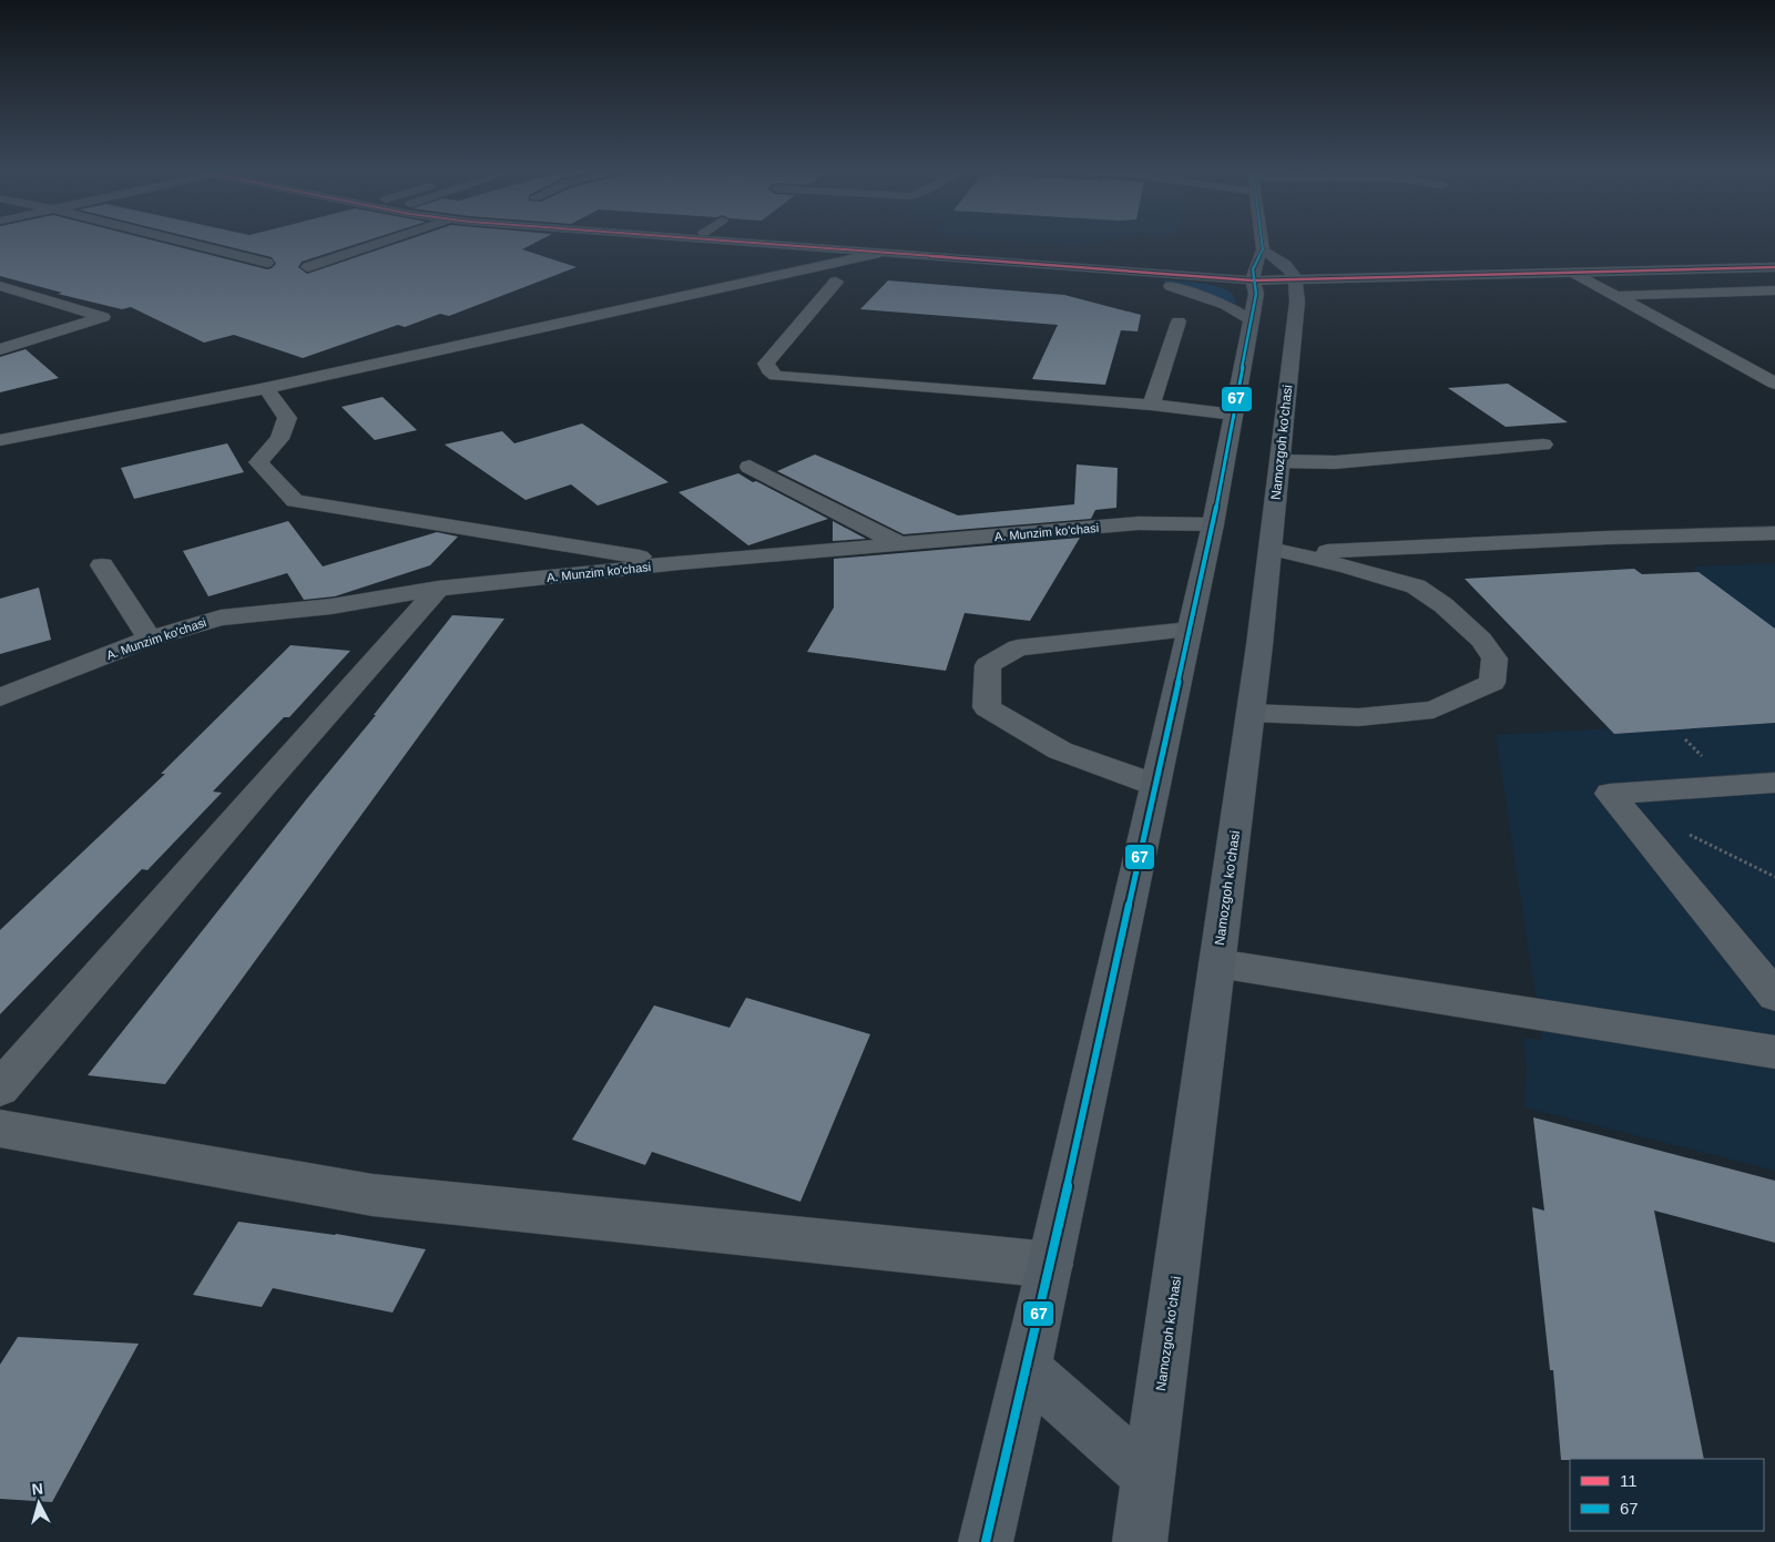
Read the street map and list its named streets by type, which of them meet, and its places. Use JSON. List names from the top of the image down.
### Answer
{
  "streets": {
    "main road": ["Namozgoh ko'chasi"],
    "street": ["A. Munzim ko'chasi"]
  },
  "lines": ["transit line 11", "transit line 67"],
  "legend": ["11", "67"],
  "north": "top"
}
